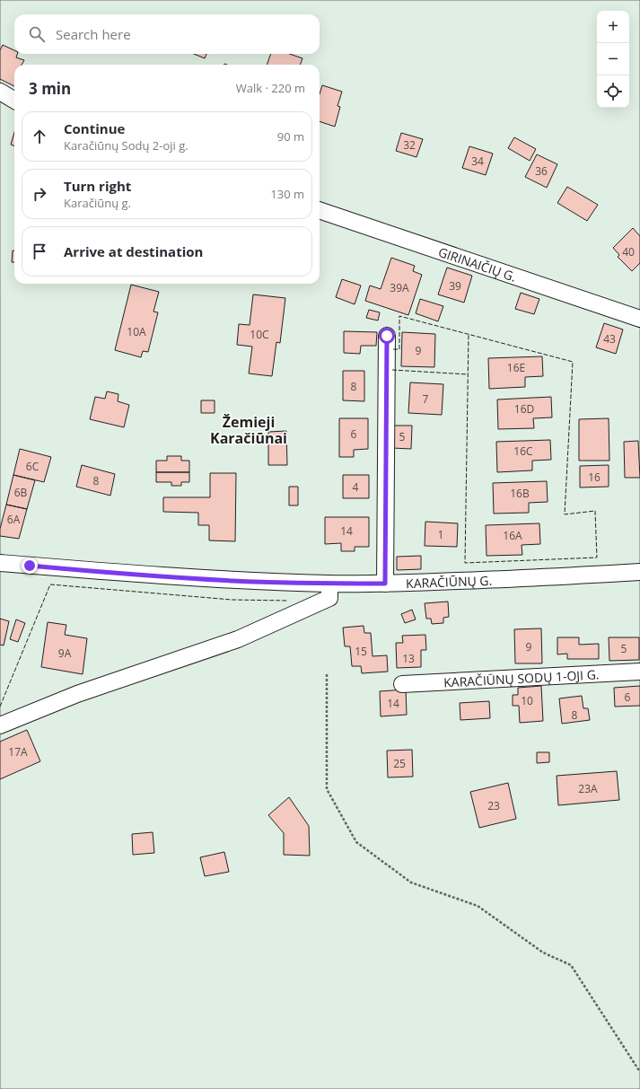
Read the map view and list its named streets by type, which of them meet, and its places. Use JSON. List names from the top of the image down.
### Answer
{
  "streets": {
    "street": ["GIRINAIČIŲ G.", "KARAČIŪNŲ G.", "KARAČIŪNŲ SODŲ 1-OJI G."]
  },
  "districts": ["Žemieji Karačiūnai"],
  "house_numbers": [
    "32",
    "34",
    "36",
    "40",
    "39",
    "39A",
    "10A",
    "10C",
    "43",
    "9",
    "16E",
    "8",
    "7",
    "16D",
    "6",
    "5",
    "16C",
    "6C",
    "16",
    "8",
    "4",
    "6B",
    "16B",
    "6A",
    "14",
    "1",
    "16A",
    "9",
    "5",
    "15",
    "9A",
    "13",
    "6",
    "10",
    "14",
    "8",
    "17A",
    "25",
    "23A",
    "23"
  ],
  "page": {
    "map_buttons": ["+", "−"],
    "search": "Search here",
    "heading": ["3 min", "Walk · 220 m"],
    "list": [
      ["Continue", "Karačiūnų Sodų 2-oji g.", "90 m"],
      ["Turn right", "Karačiūnų g.", "130 m"],
      "Arrive at destination"
    ]
  }
}
